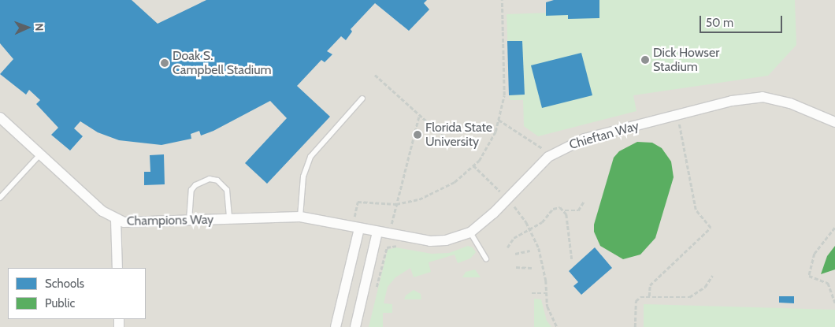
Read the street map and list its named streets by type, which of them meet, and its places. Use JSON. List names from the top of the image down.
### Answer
{
  "streets": {
    "street": ["Chieftan Way", "Champions Way"]
  },
  "crossings": [
    ["Chieftan Way", "Champions Way"]
  ],
  "places": ["Dick Howser Stadium", "Doak S. Campbell Stadium", "Florida State University"],
  "legend": ["Schools", "Public"],
  "scale_bar": "50 m",
  "north": "right"
}
